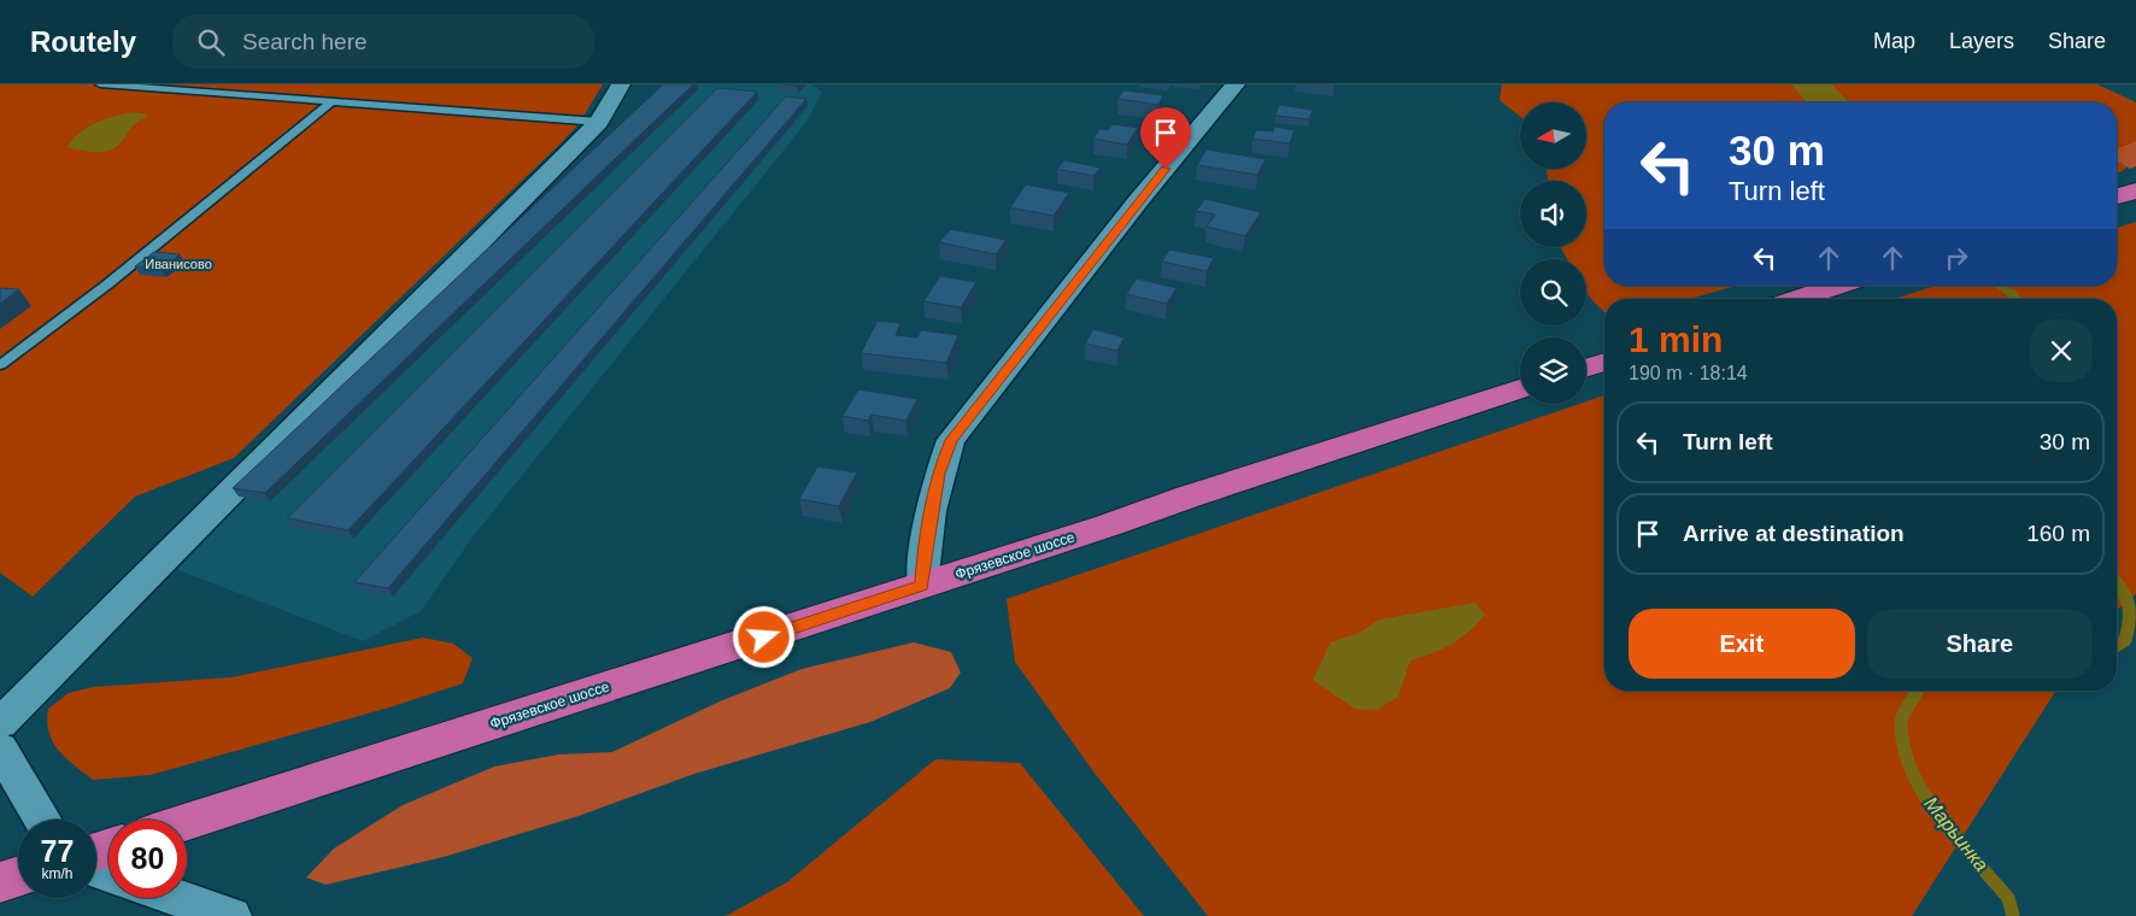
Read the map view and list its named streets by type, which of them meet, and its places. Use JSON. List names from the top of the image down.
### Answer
{
  "streets": {
    "highway": ["Фрязевское шоссе"]
  },
  "water": ["Марьинка"],
  "parks": ["Иванисово"],
  "north": "left",
  "page": {
    "header": "Routely",
    "search": "Search here",
    "nav": ["Map", "Layers", "Share"],
    "turn": ["30 m", "Turn left"],
    "heading": ["1 min", "190 m · 18:14"],
    "list": [
      {
        "name": "Turn left",
        "value": "30 m"
      },
      {
        "name": "Arrive at destination",
        "value": "160 m"
      }
    ],
    "buttons": ["Exit", "Share"],
    "speed": "77 km/h",
    "limit": "80"
  }
}
